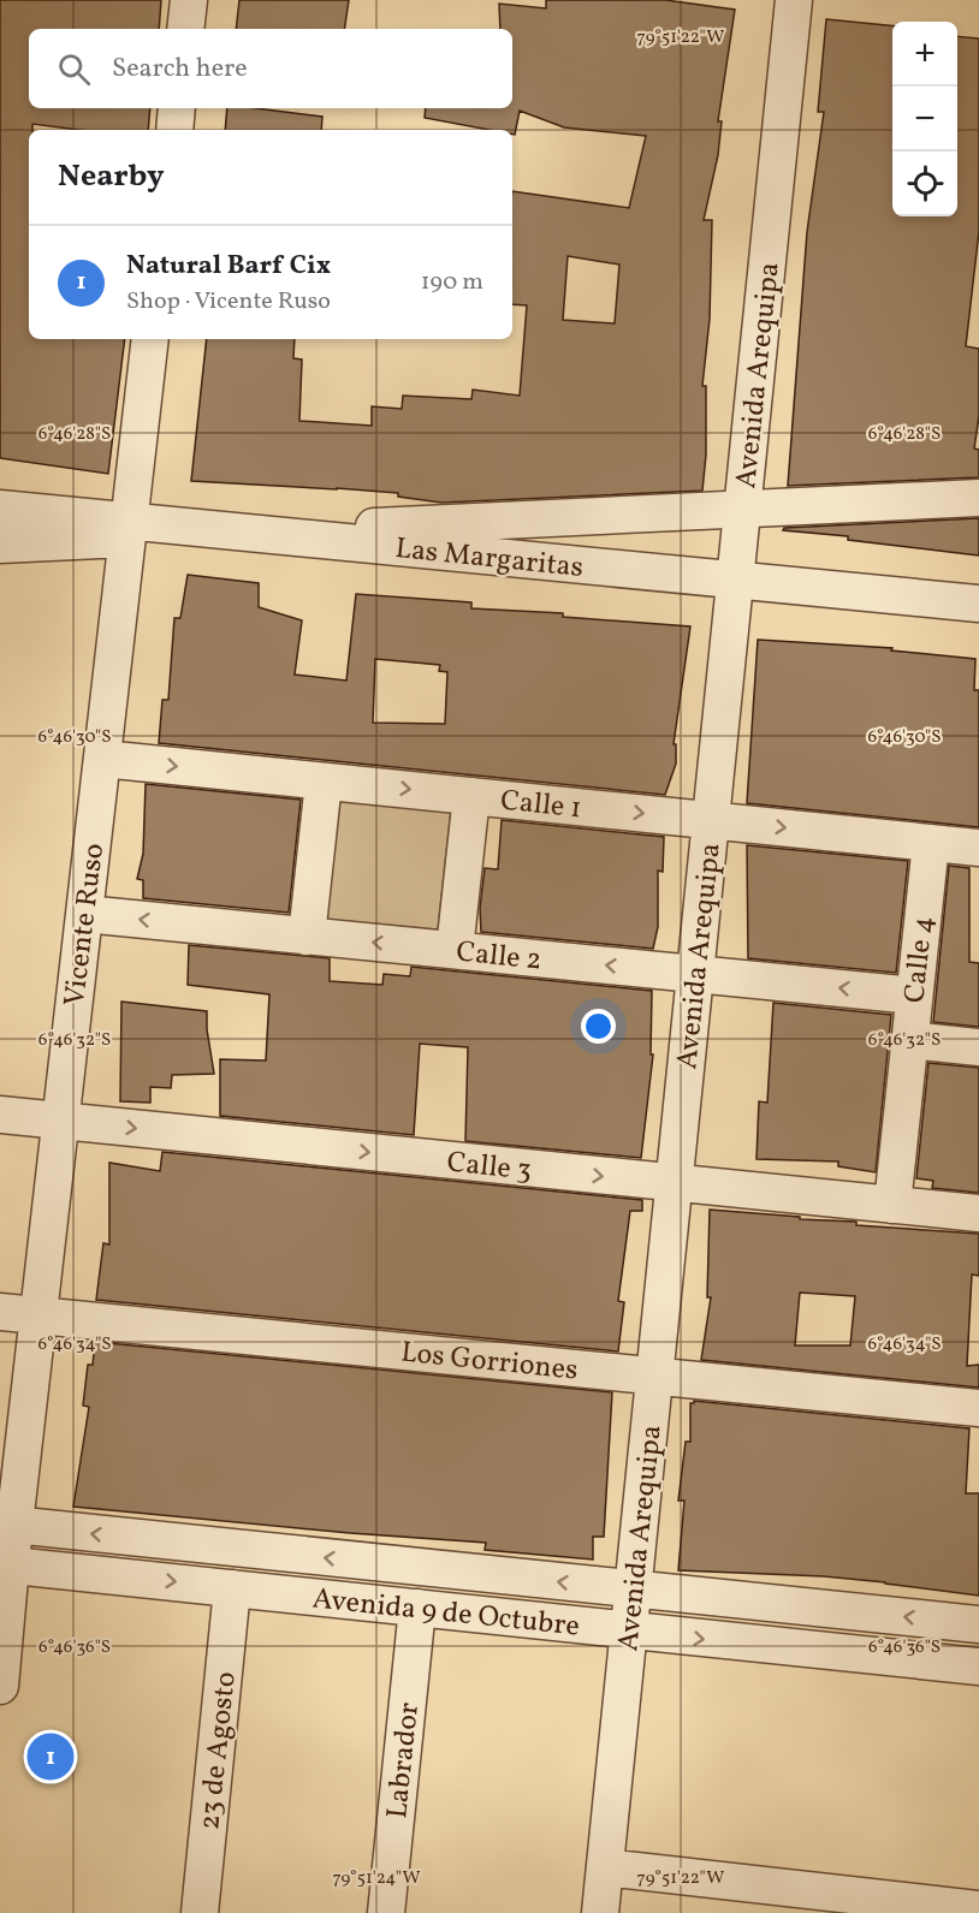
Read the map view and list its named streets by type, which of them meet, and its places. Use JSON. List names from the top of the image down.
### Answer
{
  "streets": {
    "street": [
      "Avenida Arequipa",
      "Las Margaritas",
      "Calle 1",
      "Vicente Ruso",
      "Calle 2",
      "Calle 4",
      "Calle 3",
      "Los Gorriones",
      "Avenida 9 de Octubre",
      "23 de Agosto",
      "Labrador"
    ]
  },
  "crossings": [
    ["Avenida Arequipa", "Las Margaritas"],
    ["Avenida Arequipa", "Calle 1"],
    ["Avenida Arequipa", "Calle 2"],
    ["Avenida Arequipa", "Calle 3"],
    ["Avenida Arequipa", "Los Gorriones"],
    ["Avenida Arequipa", "Avenida 9 de Octubre"],
    ["Las Margaritas", "Vicente Ruso"],
    ["Calle 1", "Vicente Ruso"],
    ["Calle 1", "Calle 4"],
    ["Vicente Ruso", "Calle 2"],
    ["Vicente Ruso", "Calle 3"],
    ["Vicente Ruso", "Los Gorriones"],
    ["Vicente Ruso", "Avenida 9 de Octubre"],
    ["Calle 2", "Calle 4"],
    ["Calle 4", "Calle 3"],
    ["Avenida 9 de Octubre", "23 de Agosto"],
    ["Avenida 9 de Octubre", "Labrador"]
  ],
  "one_way": ["Calle 2", "Calle 3"],
  "page": {
    "map_buttons": ["+", "−"],
    "search": "Search here",
    "heading": "Nearby",
    "list": [
      {
        "mark": "1",
        "name": "Natural Barf Cix",
        "note": "Shop · Vicente Ruso",
        "value": "190 m"
      }
    ],
    "pins": "1"
  },
  "coordinates": [
    "79°51'22\"W",
    "6°46'28\"S",
    "6°46'30\"S",
    "6°46'32\"S",
    "6°46'34\"S",
    "6°46'36\"S",
    "79°51'24\"W"
  ]
}
